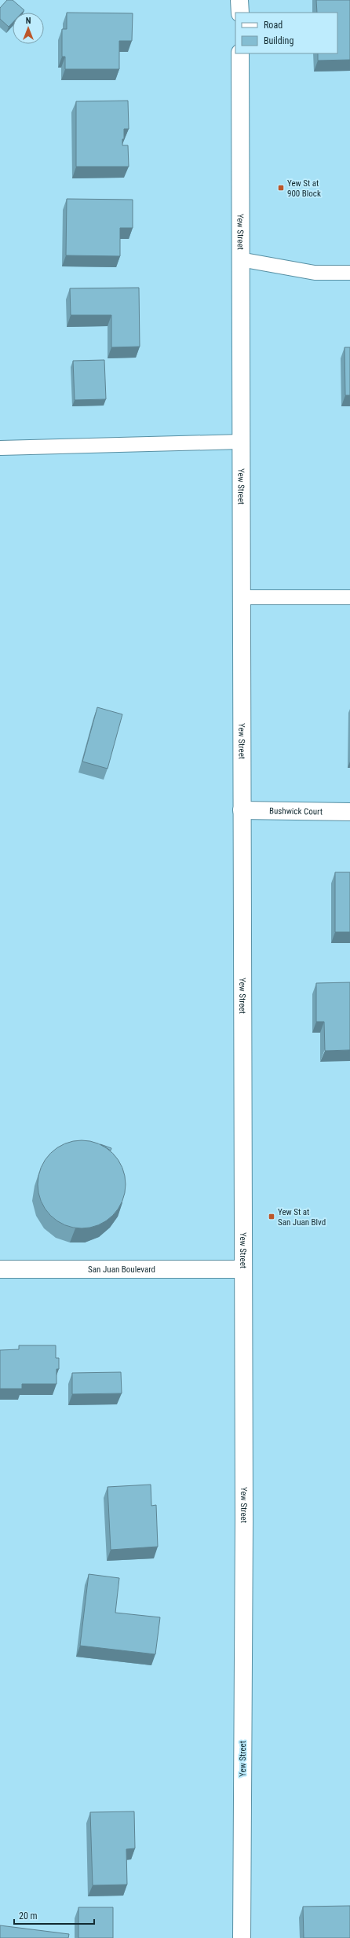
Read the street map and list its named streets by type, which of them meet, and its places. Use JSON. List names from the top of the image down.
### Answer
{
  "streets": {
    "street": ["Yew Street", "Bushwick Court", "San Juan Boulevard"]
  },
  "crossings": [
    ["Yew Street", "Bushwick Court"],
    ["Yew Street", "San Juan Boulevard"]
  ],
  "places": {
    "transit": ["Yew St at 900 Block", "Yew St at San Juan Blvd"]
  },
  "legend": ["Road", "Building"],
  "scale_bar": "20 m",
  "north": "top"
}
